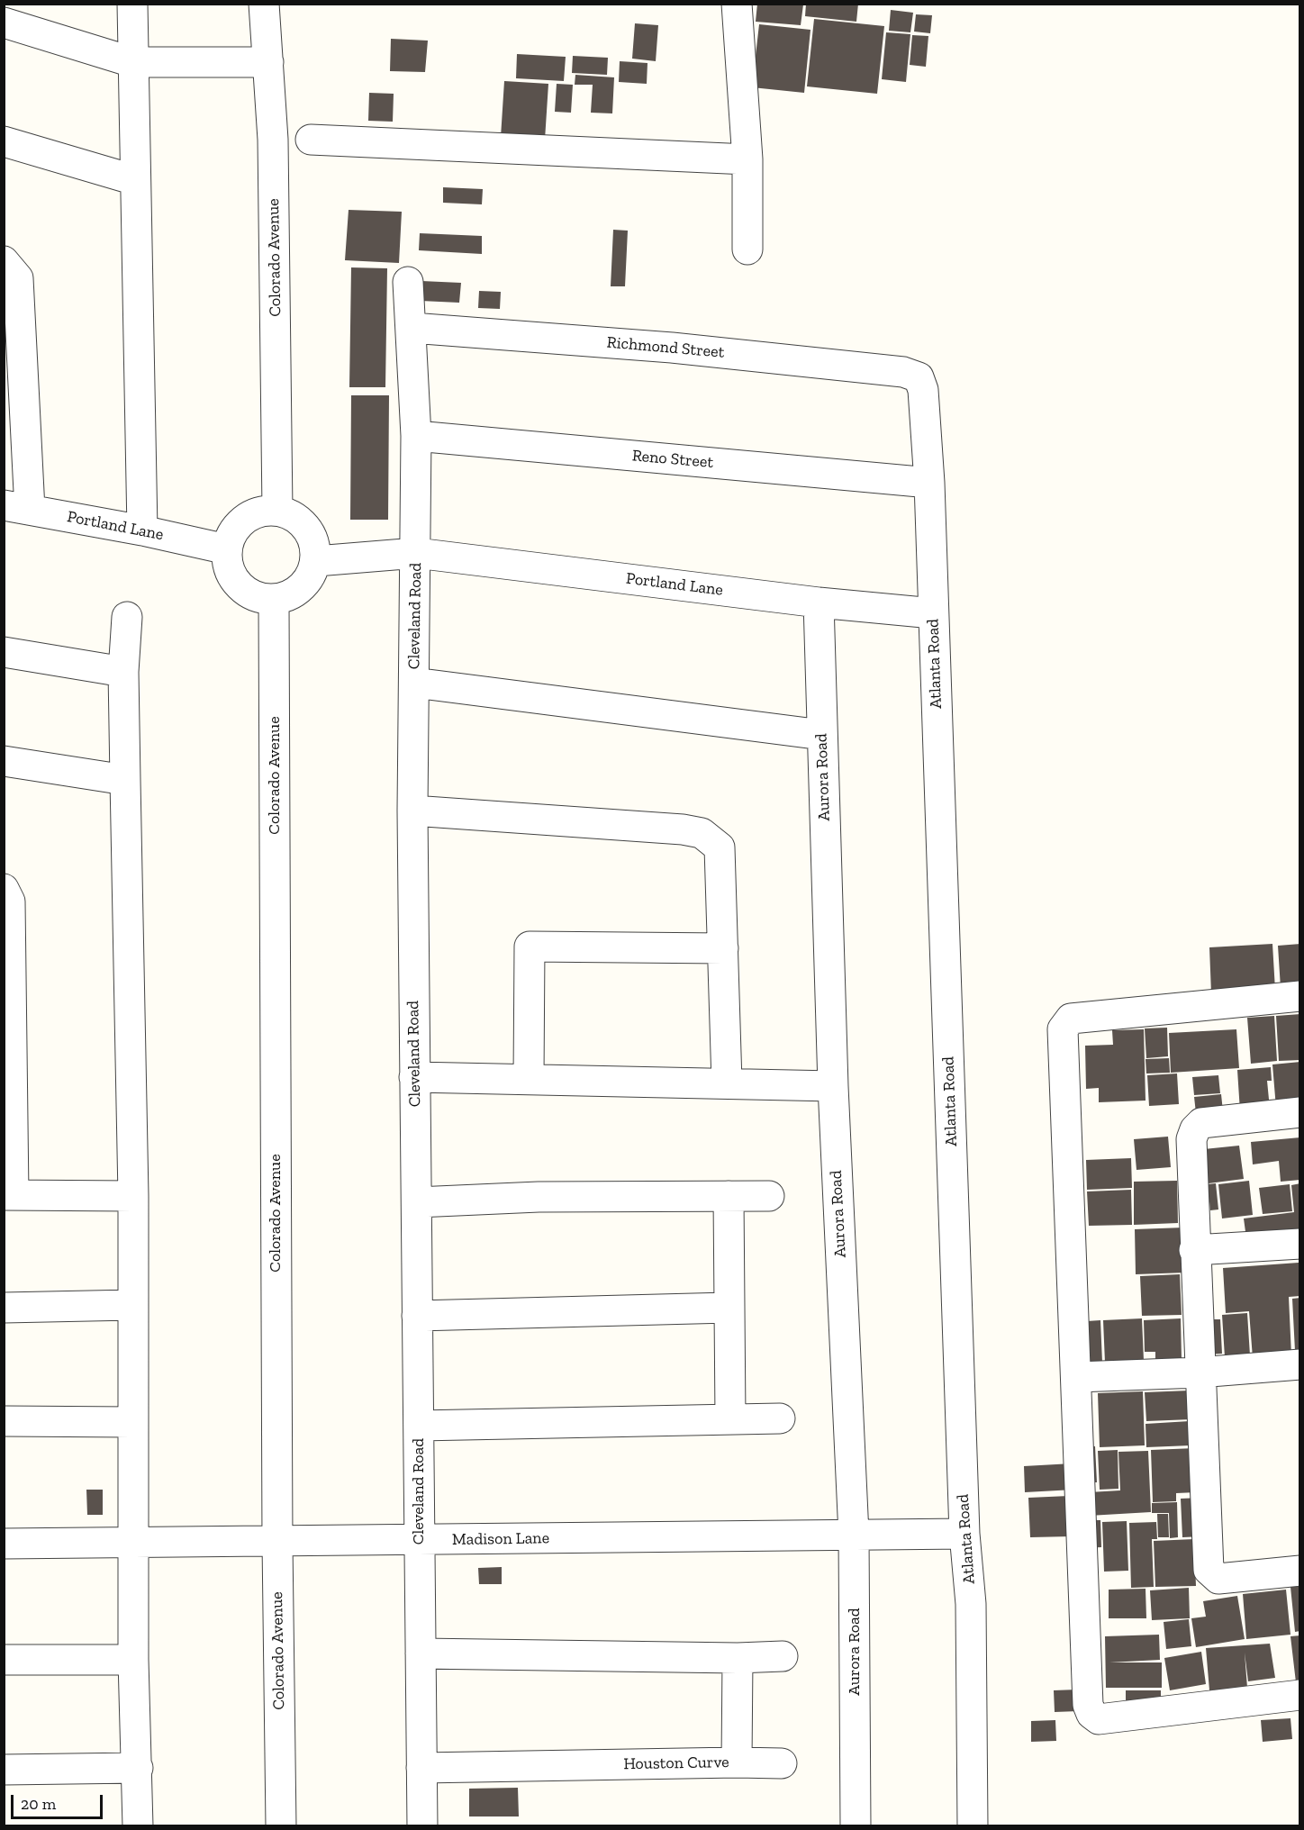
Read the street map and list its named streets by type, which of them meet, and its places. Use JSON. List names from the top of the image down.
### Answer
{
  "streets": {
    "street": [
      "Colorado Avenue",
      "Richmond Street",
      "Reno Street",
      "Portland Lane",
      "Cleveland Road",
      "Atlanta Road",
      "Aurora Road",
      "Madison Lane",
      "Houston Curve"
    ]
  },
  "crossings": [
    ["Colorado Avenue", "Portland Lane"],
    ["Colorado Avenue", "Madison Lane"],
    ["Richmond Street", "Cleveland Road"],
    ["Richmond Street", "Atlanta Road"],
    ["Reno Street", "Cleveland Road"],
    ["Reno Street", "Atlanta Road"],
    ["Portland Lane", "Cleveland Road"],
    ["Portland Lane", "Atlanta Road"],
    ["Portland Lane", "Aurora Road"],
    ["Cleveland Road", "Madison Lane"],
    ["Cleveland Road", "Houston Curve"],
    ["Atlanta Road", "Madison Lane"],
    ["Aurora Road", "Madison Lane"]
  ],
  "scale_bar": "20 m"
}
